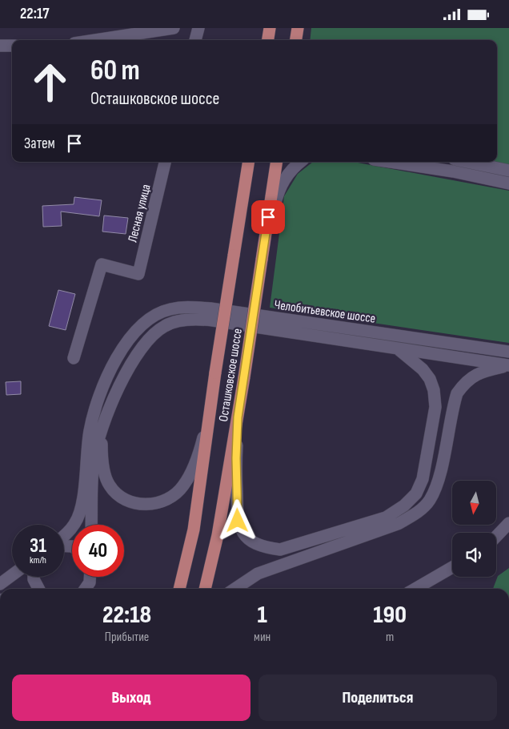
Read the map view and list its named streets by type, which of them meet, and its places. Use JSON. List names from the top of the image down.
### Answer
{
  "streets": {
    "main road": ["Осташковское шоссе"],
    "street": ["Лесная улица", "Челобитьевское шоссе"]
  },
  "north": "bottom",
  "page": {
    "status": "22:17",
    "turn": ["60 m", "Осташковское шоссе"],
    "then": "Затем",
    "speed": "31 km/h",
    "limit": "40",
    "eta": [
      "22:18",
      "Прибытие",
      "1",
      "мин",
      "190",
      "m"
    ],
    "buttons": ["Выход", "Поделиться"]
  }
}
